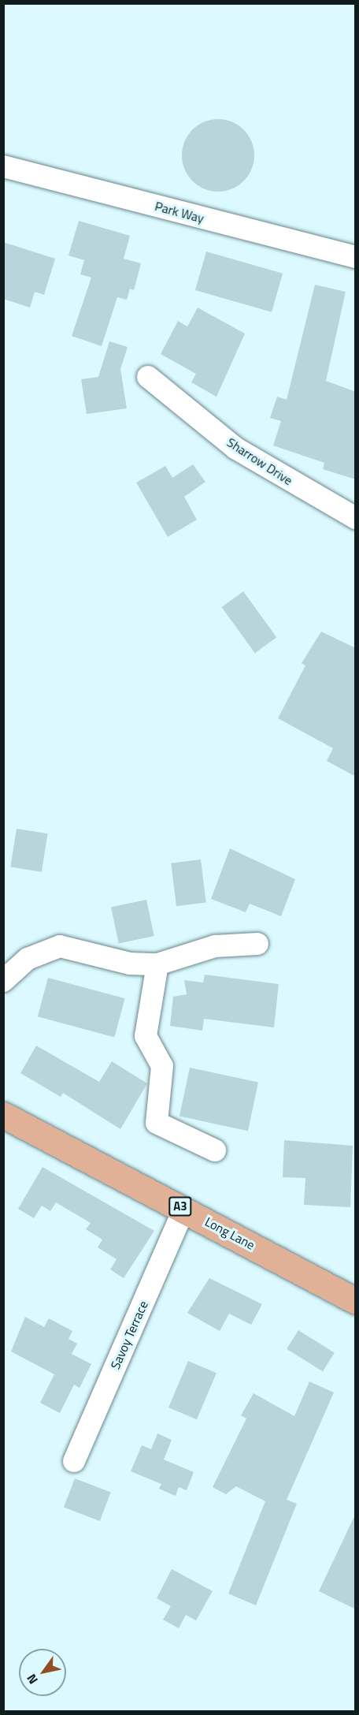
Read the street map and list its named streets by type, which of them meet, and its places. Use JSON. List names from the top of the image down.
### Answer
{
  "streets": {
    "main road": ["A3", "Long Lane"],
    "street": ["Park Way", "Sharrow Drive", "Savoy Terrace"]
  },
  "crossings": [
    ["Long Lane", "Savoy Terrace"]
  ],
  "north": "bottom left"
}
